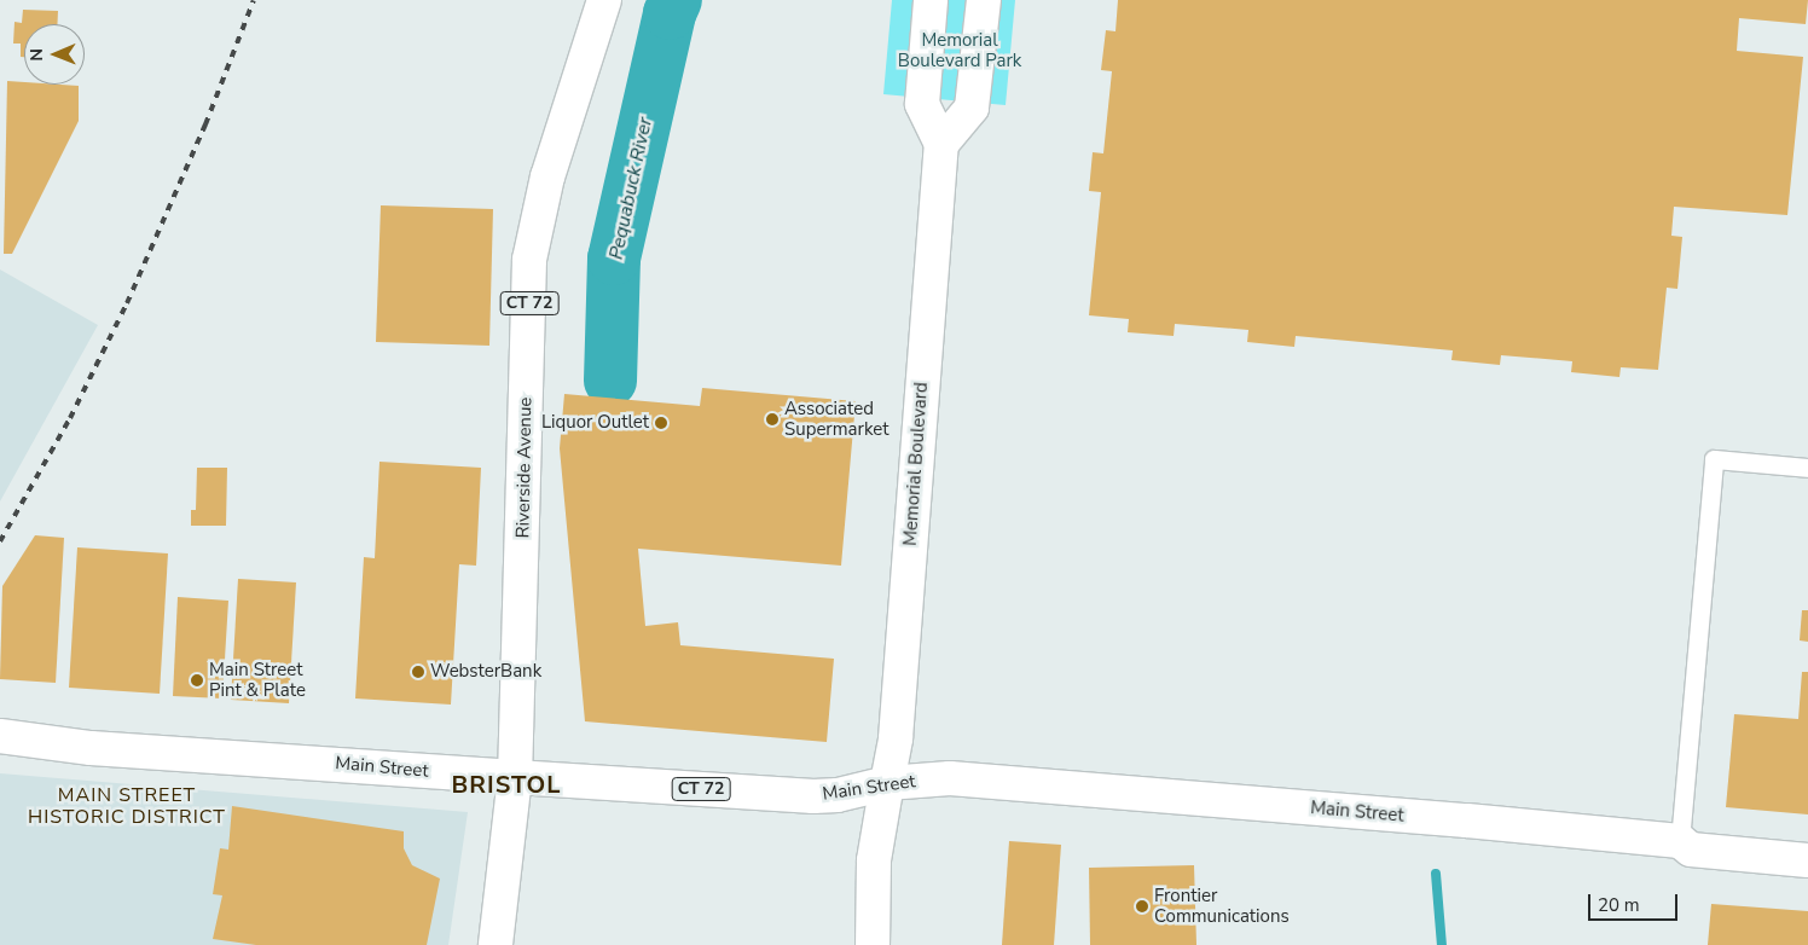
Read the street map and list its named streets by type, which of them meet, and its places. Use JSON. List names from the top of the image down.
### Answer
{
  "streets": {
    "main road": [
      "CT 72",
      "Memorial Boulevard",
      "Riverside Avenue",
      "Main Street"
    ]
  },
  "crossings": [
    ["Memorial Boulevard", "Main Street"],
    ["Riverside Avenue", "Main Street"]
  ],
  "districts": ["BRISTOL", "MAIN STREET HISTORIC DISTRICT"],
  "water": ["Pequabuck River"],
  "parks": ["Memorial Boulevard Park"],
  "places": [
    "Associated Supermarket",
    "Liquor Outlet",
    "WebsterBank",
    "Main Street Pint & Plate",
    "Frontier Communications"
  ],
  "scale_bar": "20 m",
  "north": "left"
}
